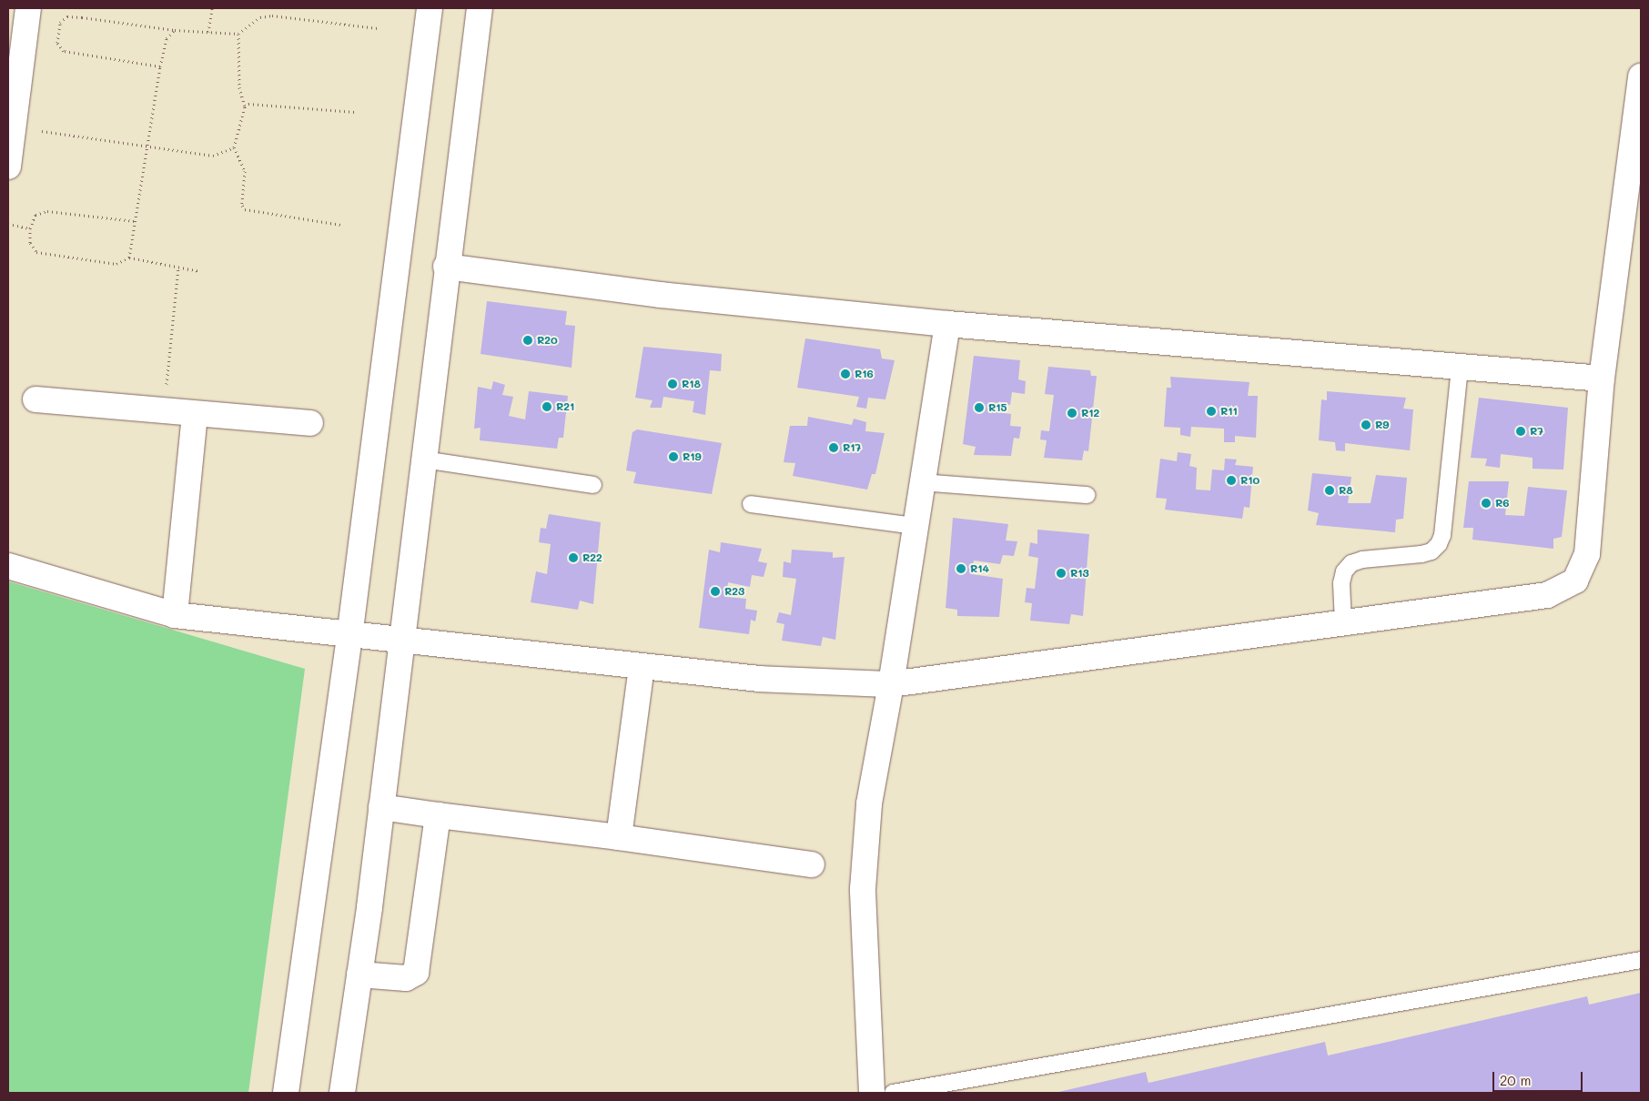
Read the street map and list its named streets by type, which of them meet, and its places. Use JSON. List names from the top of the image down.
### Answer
{
  "places": [
    "R20",
    "R16",
    "R18",
    "R21",
    "R15",
    "R11",
    "R12",
    "R9",
    "R7",
    "R17",
    "R19",
    "R10",
    "R8",
    "R6",
    "R22",
    "R14",
    "R13",
    "R23"
  ],
  "scale_bar": "20 m"
}
